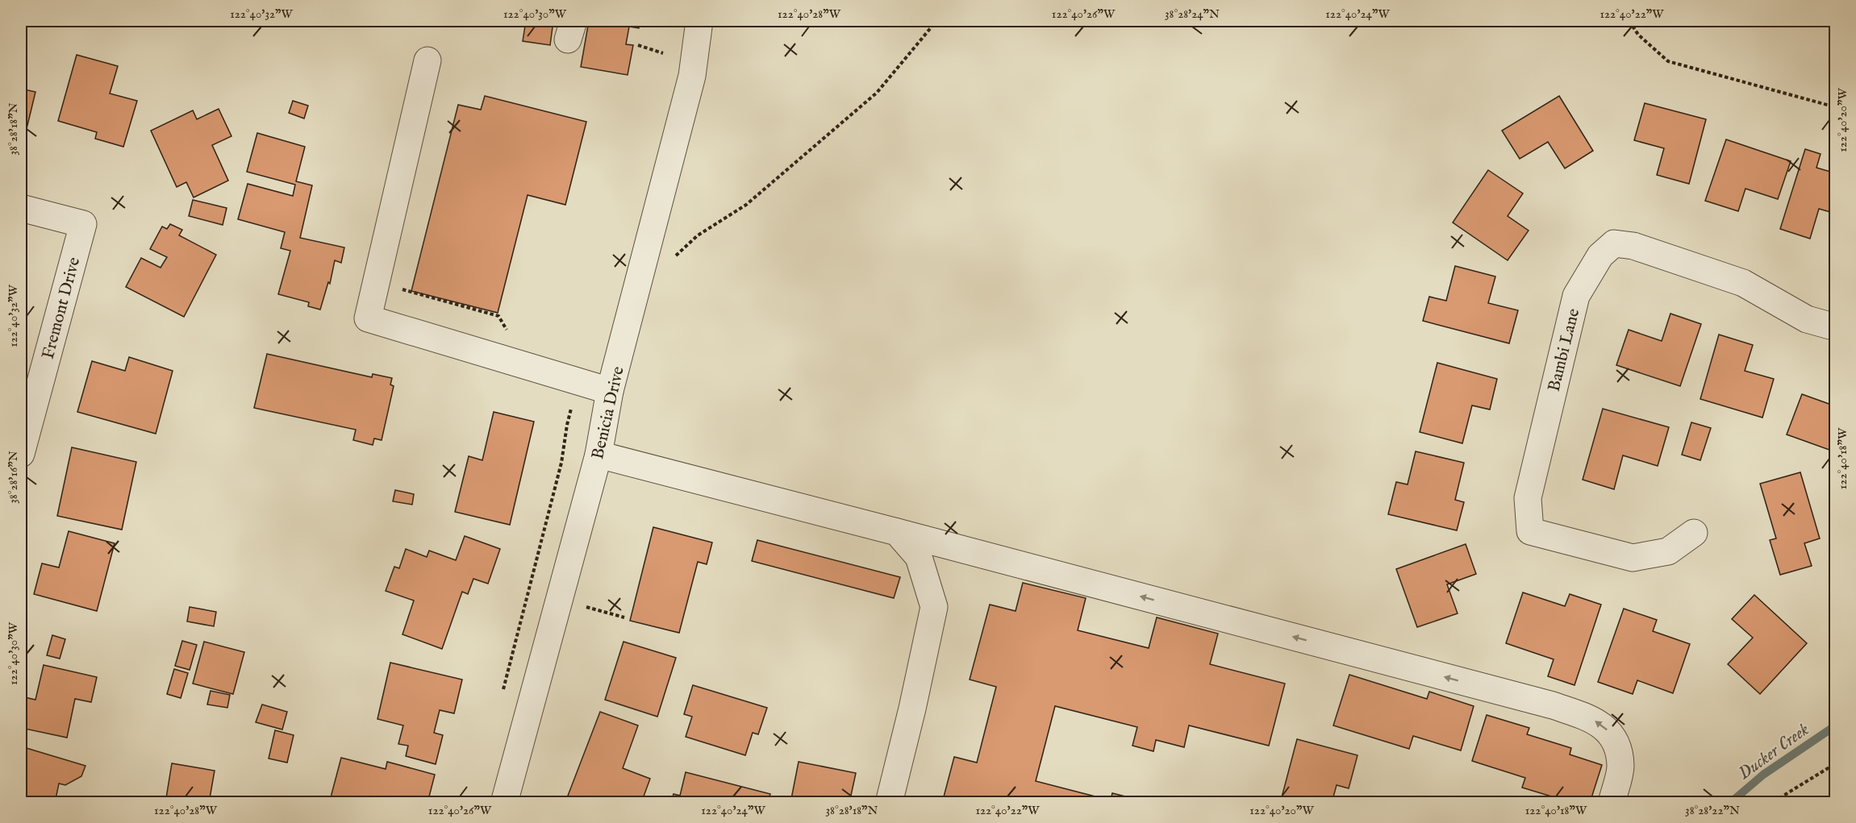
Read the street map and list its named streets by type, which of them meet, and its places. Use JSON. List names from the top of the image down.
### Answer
{
  "streets": {
    "street": ["Fremont Drive", "Bambi Lane", "Benicia Drive"]
  },
  "water": ["Ducker Creek"],
  "coordinates": [
    "122°40'32\"W",
    "122°40'30\"W",
    "122°40'28\"W",
    "122°40'26\"W",
    "38°28'24\"N",
    "122°40'24\"W",
    "122°40'22\"W",
    "122°40'20\"W",
    "38°28'18\"N",
    "122°40'18\"W",
    "38°28'16\"N",
    "38°28'22\"N"
  ]
}
